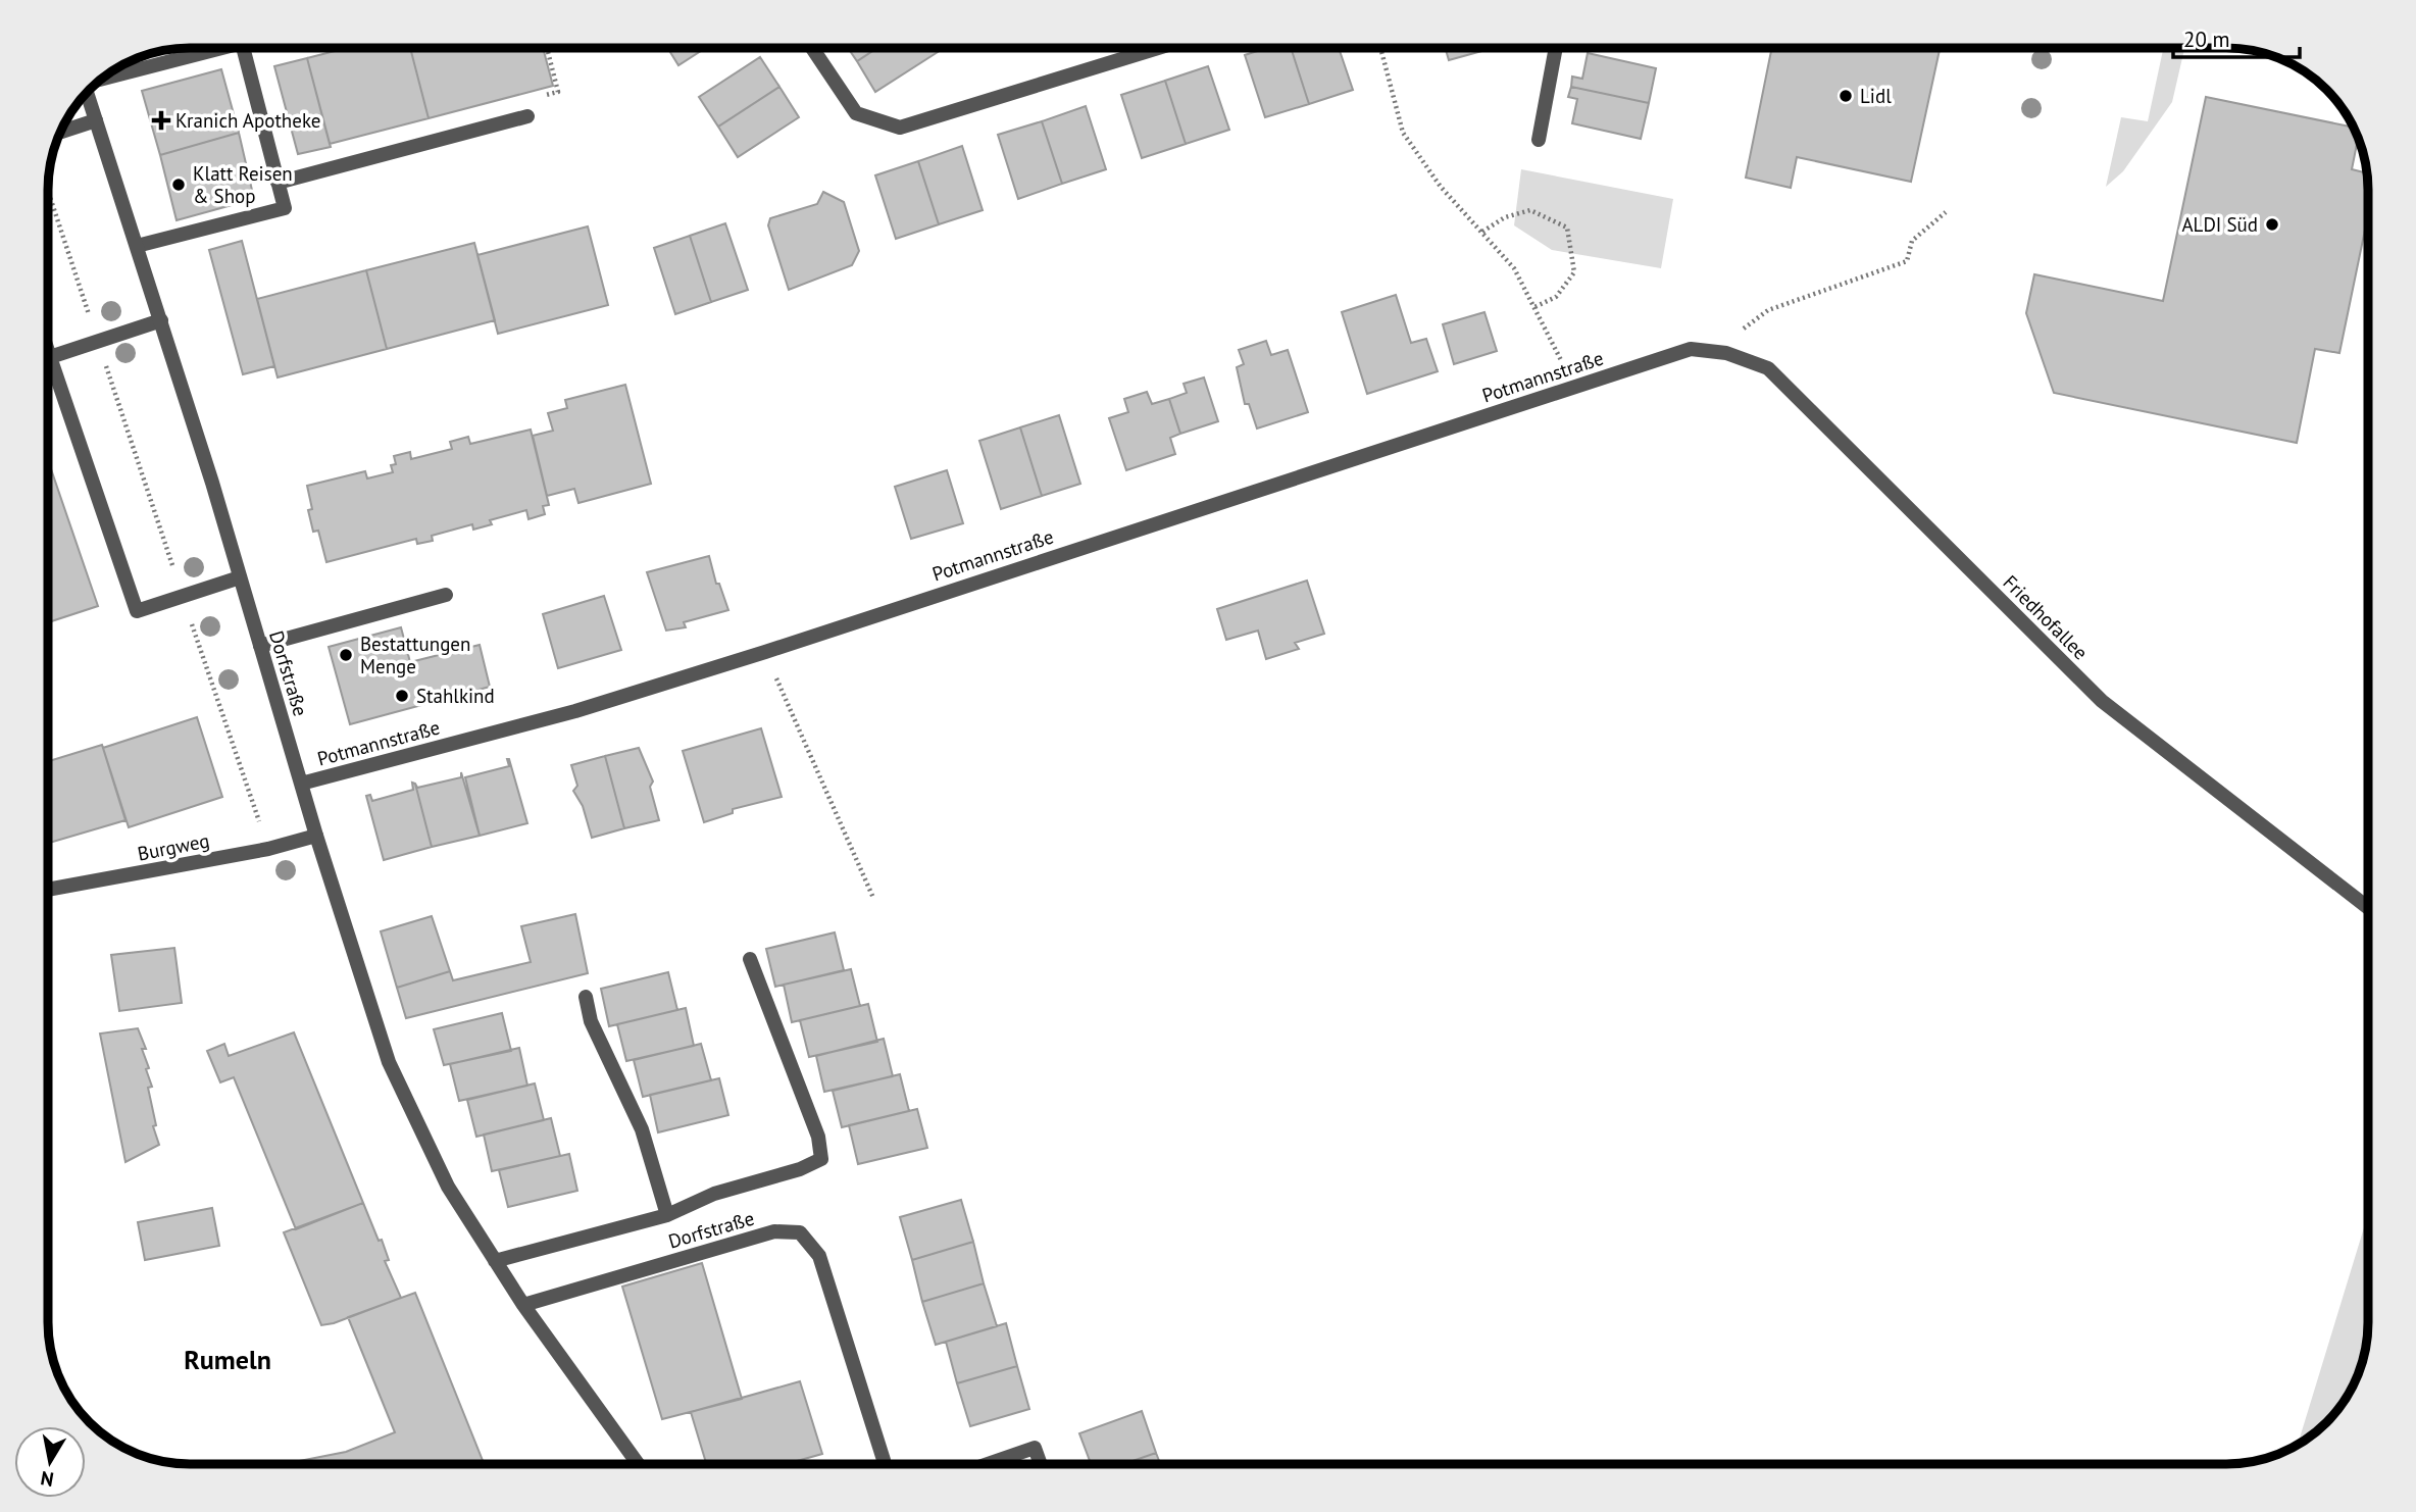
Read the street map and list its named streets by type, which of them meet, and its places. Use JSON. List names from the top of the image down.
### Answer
{
  "streets": {
    "street": [
      "Potmannstraße",
      "Friedhofallee",
      "Dorfstraße",
      "Burgweg"
    ]
  },
  "crossings": [
    ["Potmannstraße", "Friedhofallee"],
    ["Potmannstraße", "Dorfstraße"],
    ["Dorfstraße", "Burgweg"]
  ],
  "districts": ["Rumeln"],
  "places": {
    "other": [
      "Lidl",
      "Klatt Reisen & Shop",
      "ALDI Süd",
      "Bestattungen Menge",
      "Stahlkind"
    ],
    "health": ["Kranich Apotheke"]
  },
  "scale_bar": "20 m",
  "north": "bottom"
}
